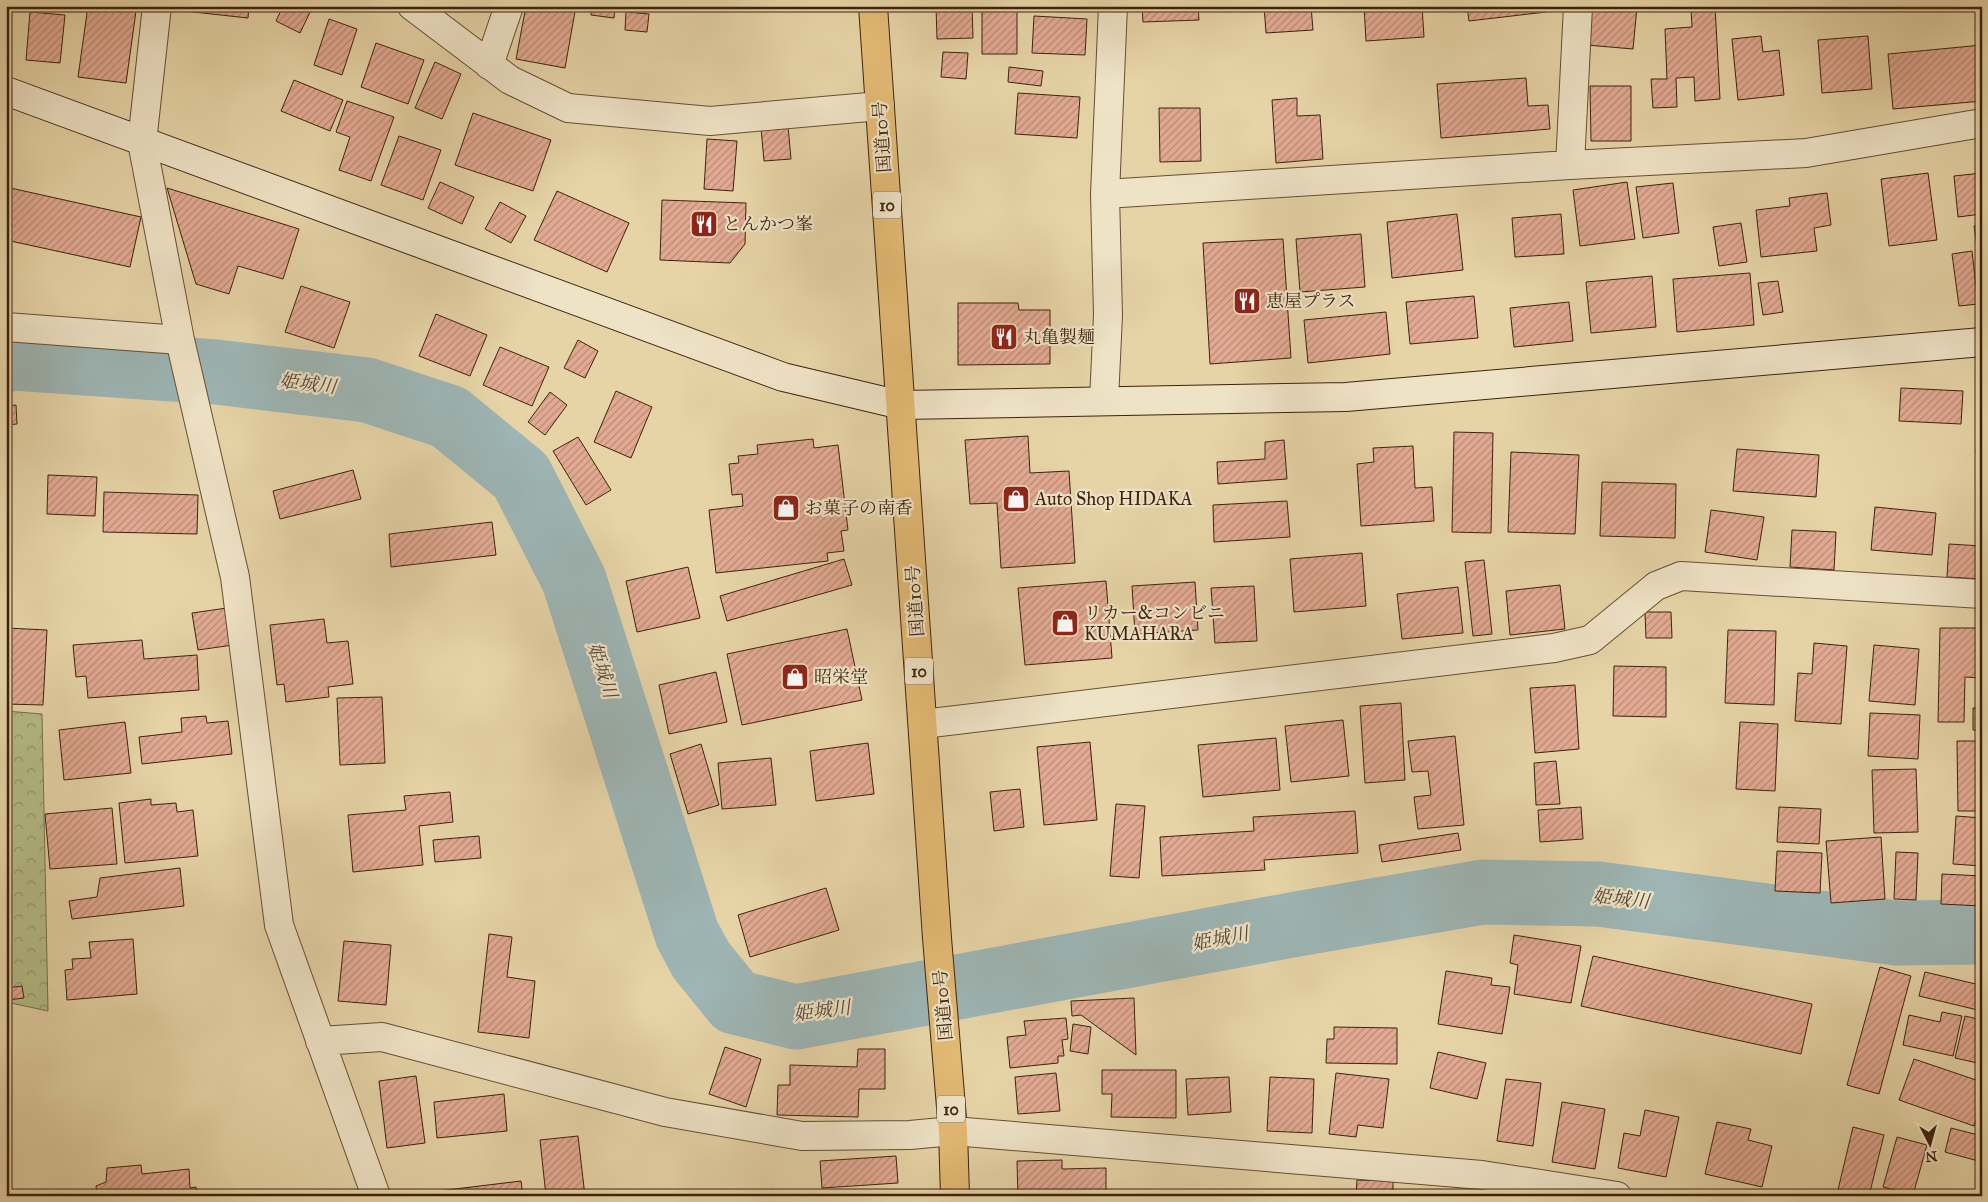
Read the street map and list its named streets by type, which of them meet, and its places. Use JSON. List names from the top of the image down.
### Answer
{
  "streets": {
    "highway": ["国道10号", "10"]
  },
  "water": ["姫城川"],
  "places": {
    "restaurant": ["とんかつ峯", "恵屋プラス", "丸亀製麺"],
    "shop": [
      "Auto Shop HIDAKA",
      "お菓子の南香",
      "リカー&コンビニ KUMAHARA",
      "昭栄堂"
    ]
  },
  "north": "bottom"
}
